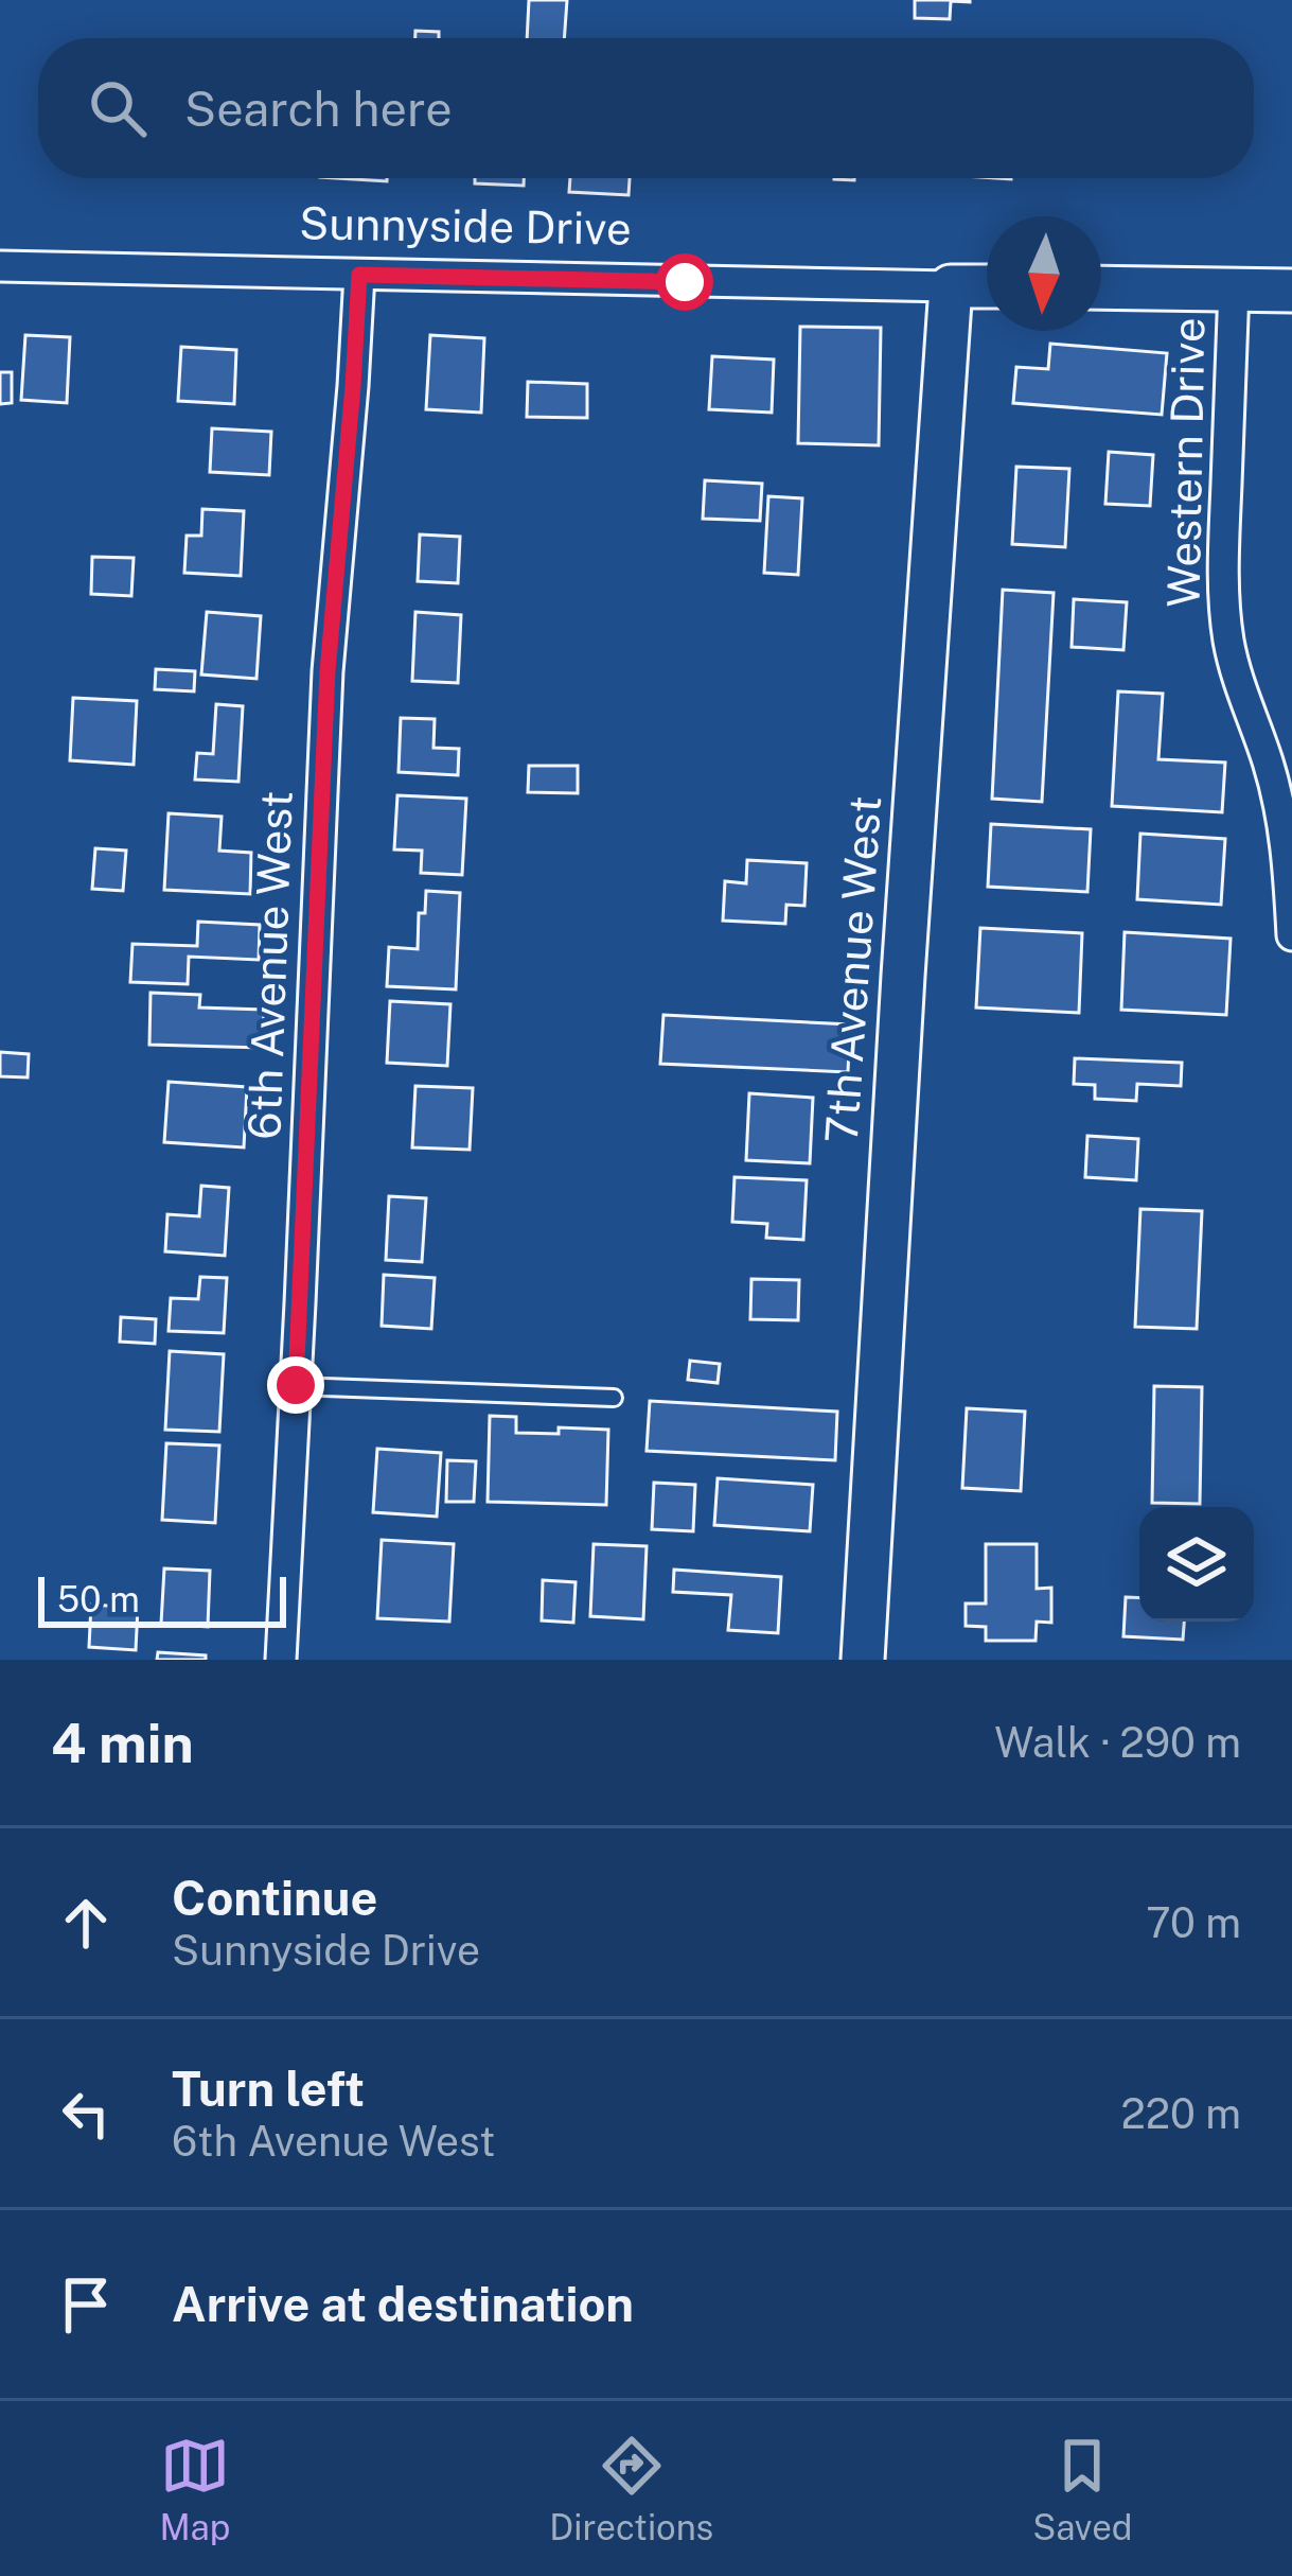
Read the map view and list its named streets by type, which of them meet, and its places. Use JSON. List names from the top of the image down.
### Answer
{
  "streets": {
    "street": [
      "Sunnyside Drive",
      "Western Drive",
      "6th Avenue West",
      "7th Avenue West"
    ]
  },
  "crossings": [
    ["Sunnyside Drive", "6th Avenue West"],
    ["Sunnyside Drive", "7th Avenue West"]
  ],
  "scale_bar": "50 m",
  "north": "bottom",
  "page": {
    "search": "Search here",
    "scale": "50 m",
    "heading": ["4 min", "Walk · 290 m"],
    "list": [
      ["Continue", "Sunnyside Drive", "70 m"],
      ["Turn left", "6th Avenue West", "220 m"],
      "Arrive at destination"
    ],
    "nav": ["Map", "Directions", "Saved"]
  }
}
